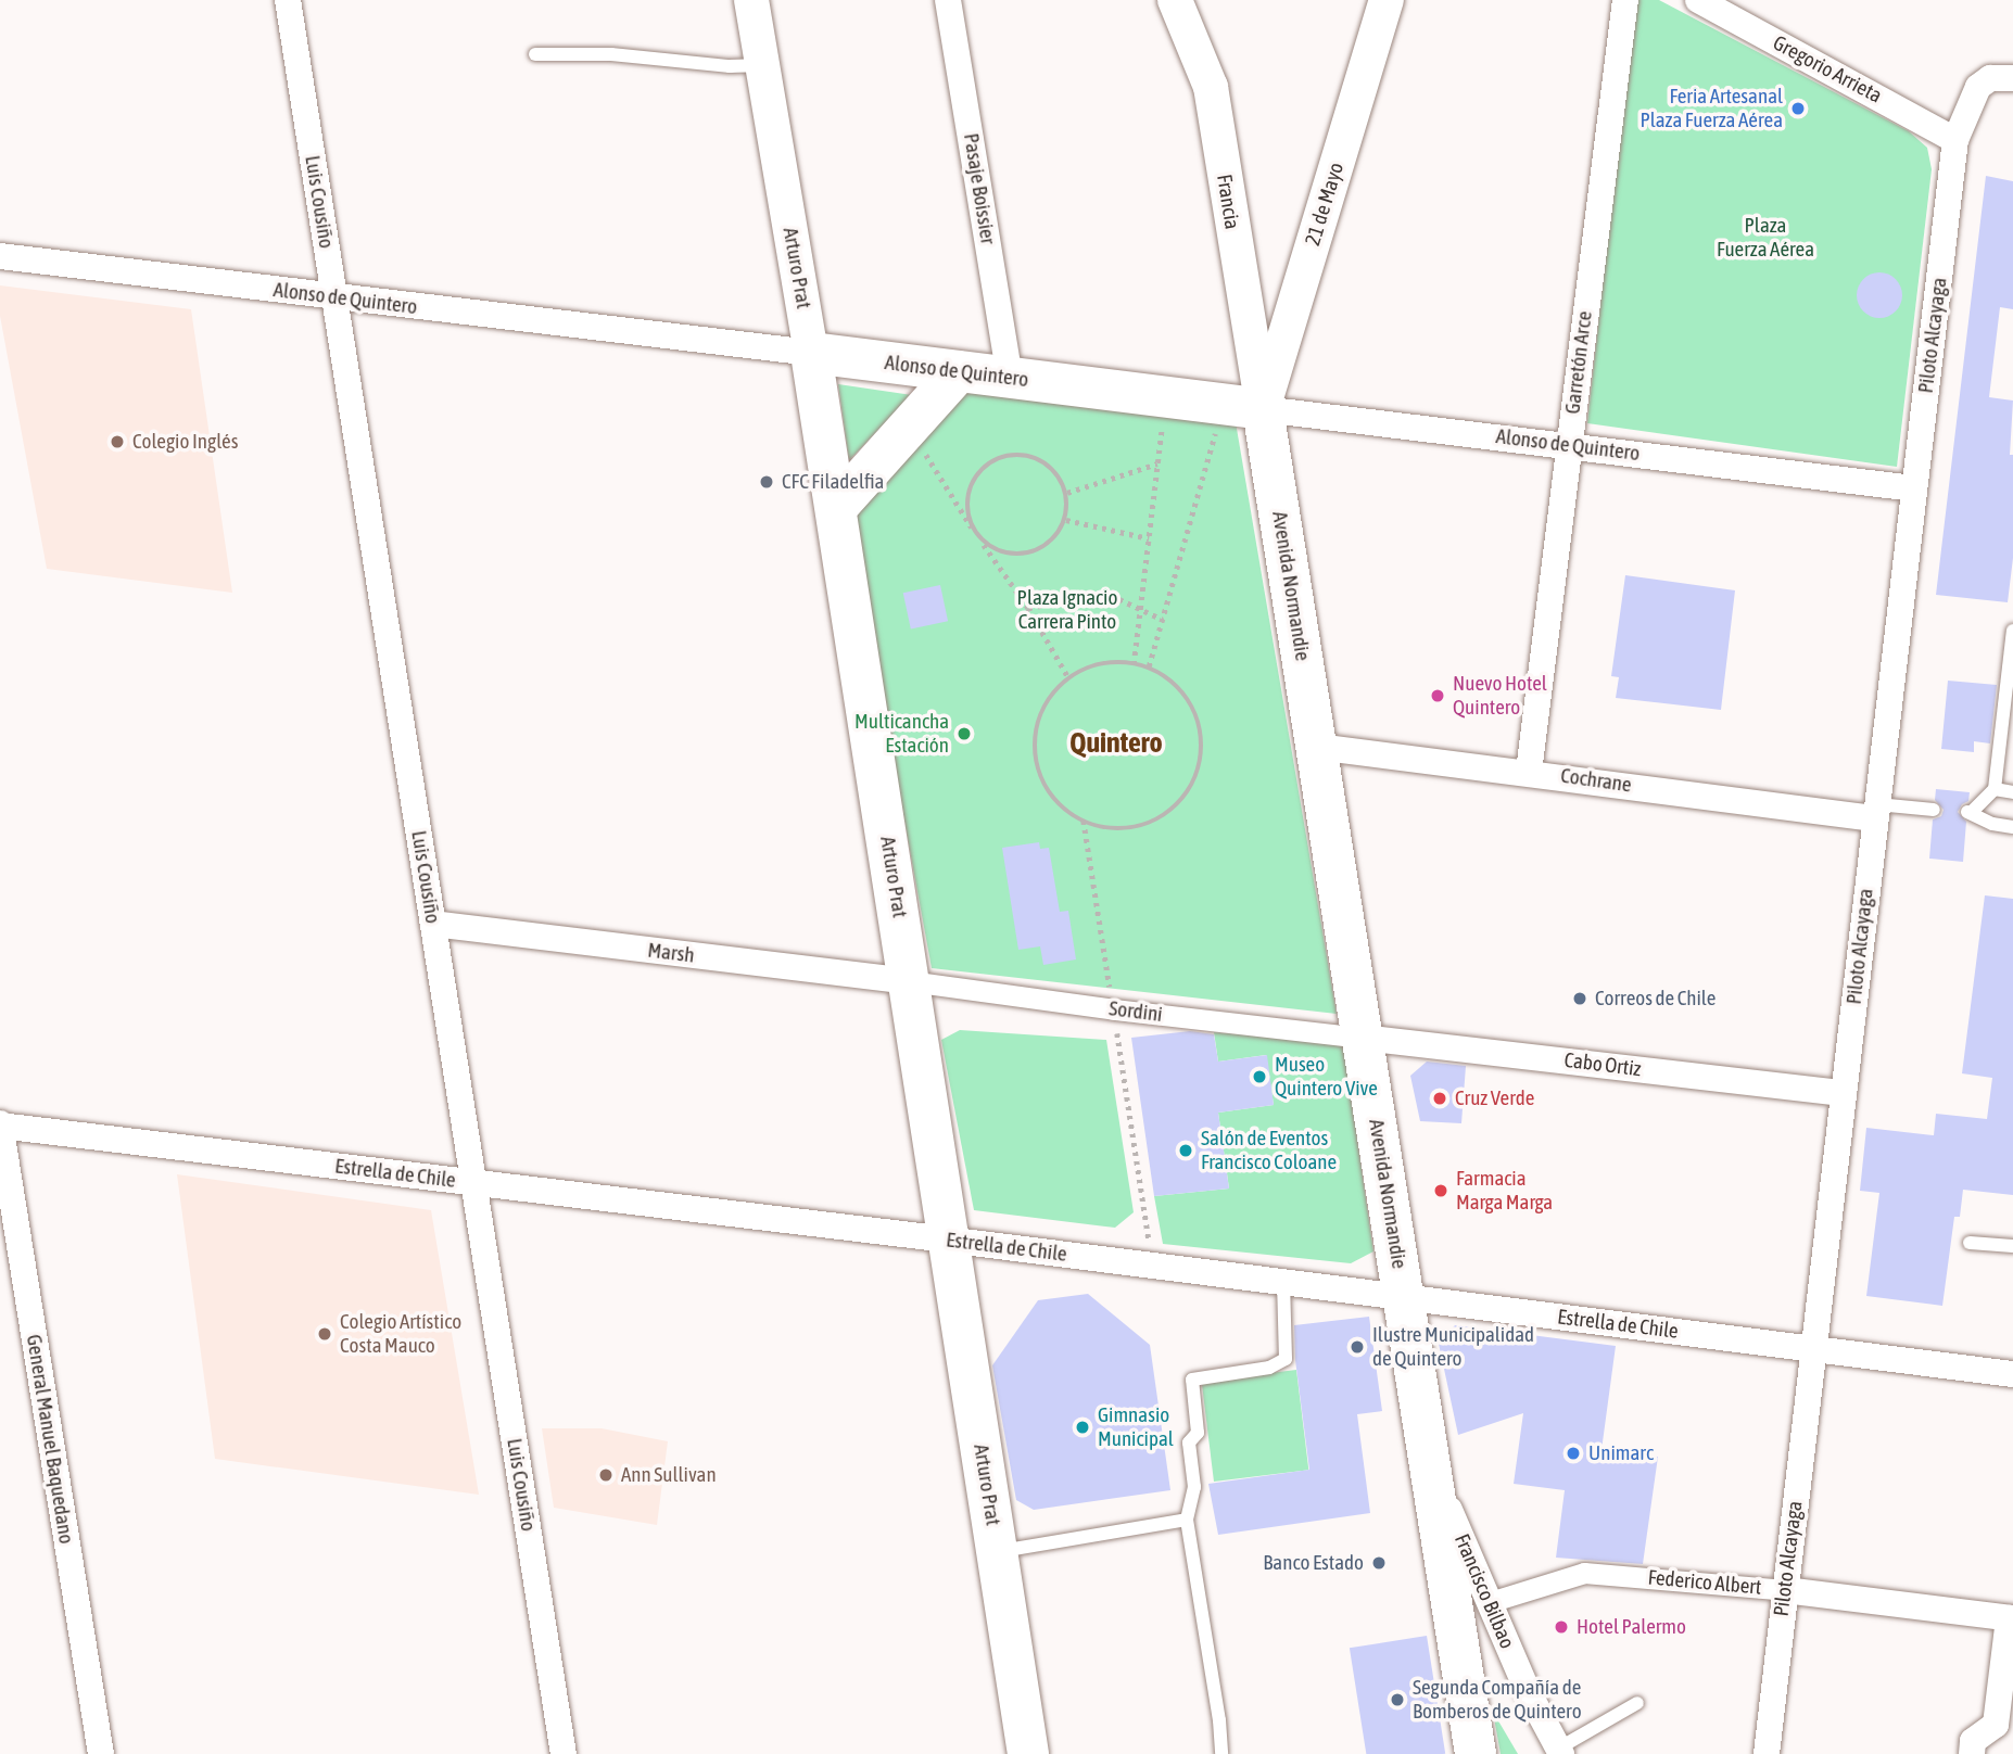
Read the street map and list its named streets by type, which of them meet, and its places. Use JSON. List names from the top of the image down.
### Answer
{
  "streets": {
    "main road": ["Arturo Prat", "Alonso de Quintero", "Avenida Normandie"],
    "street": [
      "Gregorio Arrieta",
      "Pasaje Boissier",
      "Luis Cousiño",
      "Francia",
      "21 de Mayo",
      "Piloto Alcayaga",
      "Garretón Arce",
      "Cochrane",
      "Marsh",
      "Sordini",
      "Cabo Ortiz",
      "Estrella de Chile",
      "General Manuel Baquedano",
      "Federico Albert",
      "Francisco Bilbao"
    ]
  },
  "crossings": [
    ["Gregorio Arrieta", "Piloto Alcayaga"],
    ["Pasaje Boissier", "Alonso de Quintero"],
    ["Luis Cousiño", "Alonso de Quintero"],
    ["Luis Cousiño", "Marsh"],
    ["Luis Cousiño", "Estrella de Chile"],
    ["Francia", "21 de Mayo"],
    ["Francia", "Alonso de Quintero"],
    ["Francia", "Avenida Normandie"],
    ["21 de Mayo", "Alonso de Quintero"],
    ["21 de Mayo", "Avenida Normandie"],
    ["Arturo Prat", "Alonso de Quintero"],
    ["Arturo Prat", "Marsh"],
    ["Arturo Prat", "Sordini"],
    ["Arturo Prat", "Estrella de Chile"],
    ["Alonso de Quintero", "Piloto Alcayaga"],
    ["Alonso de Quintero", "Garretón Arce"],
    ["Alonso de Quintero", "Avenida Normandie"],
    ["Piloto Alcayaga", "Cochrane"],
    ["Piloto Alcayaga", "Cabo Ortiz"],
    ["Piloto Alcayaga", "Estrella de Chile"],
    ["Piloto Alcayaga", "Federico Albert"],
    ["Garretón Arce", "Cochrane"],
    ["Avenida Normandie", "Cochrane"],
    ["Avenida Normandie", "Sordini"],
    ["Avenida Normandie", "Cabo Ortiz"],
    ["Avenida Normandie", "Estrella de Chile"],
    ["Avenida Normandie", "Francisco Bilbao"],
    ["Marsh", "Sordini"],
    ["Sordini", "Cabo Ortiz"],
    ["Estrella de Chile", "General Manuel Baquedano"],
    ["Federico Albert", "Francisco Bilbao"]
  ],
  "districts": ["Quintero"],
  "parks": ["Plaza Fuerza Aérea", "Plaza Ignacio Carrera Pinto"],
  "places": [
    "Feria Artesanal Plaza Fuerza Aérea",
    "Colegio Inglés",
    "CFC Filadelfia",
    "Nuevo Hotel Quintero",
    "Multicancha Estación",
    "Correos de Chile",
    "Museo Quintero Vive",
    "Cruz Verde",
    "Salón de Eventos Francisco Coloane",
    "Farmacia Marga Marga",
    "Colegio Artístico Costa Mauco",
    "Ilustre Municipalidad de Quintero",
    "Gimnasio Municipal",
    "Unimarc",
    "Ann Sullivan",
    "Banco Estado",
    "Hotel Palermo",
    "Segunda Compañía de Bomberos de Quintero"
  ]
}
